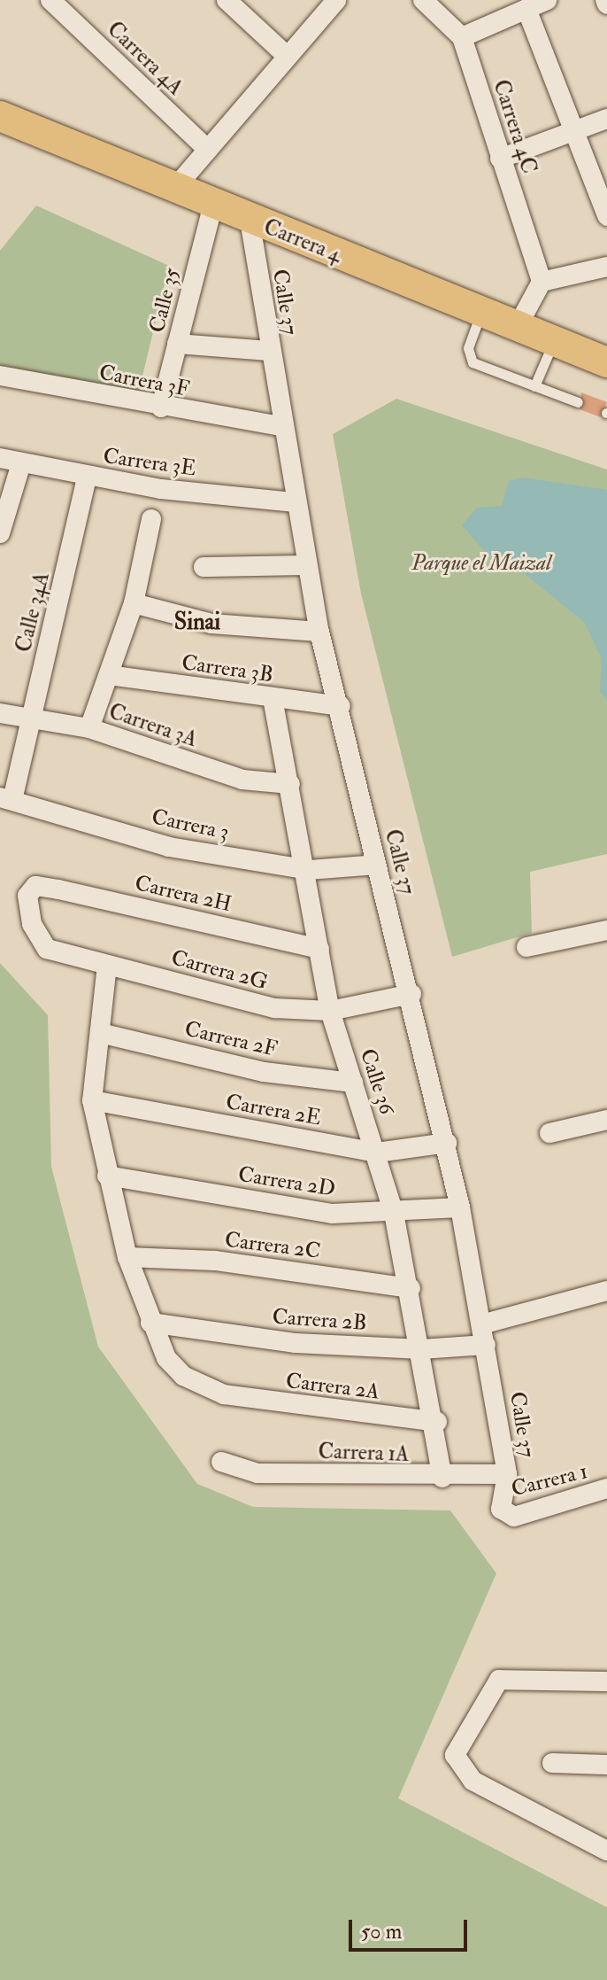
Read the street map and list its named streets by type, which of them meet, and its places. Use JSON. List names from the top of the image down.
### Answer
{
  "streets": {
    "main road": ["Carrera 4"],
    "street": [
      "Carrera 4A",
      "Carrera 4C",
      "Calle 35",
      "Calle 37",
      "Carrera 3F",
      "Carrera 3E",
      "Calle 34A",
      "Carrera 3B",
      "Carrera 3A",
      "Carrera 3",
      "Carrera 2H",
      "Carrera 2G",
      "Carrera 2F",
      "Calle 36",
      "Carrera 2E",
      "Carrera 2D",
      "Carrera 2C",
      "Carrera 2B",
      "Carrera 2A",
      "Carrera 1A",
      "Carrera 1"
    ]
  },
  "crossings": [
    ["Carrera 4", "Calle 35"],
    ["Carrera 4", "Calle 37"],
    ["Calle 35", "Carrera 3F"],
    ["Calle 37", "Carrera 3F"],
    ["Calle 37", "Carrera 3E"],
    ["Calle 37", "Carrera 3B"],
    ["Calle 37", "Carrera 3"],
    ["Calle 37", "Carrera 2G"],
    ["Calle 37", "Carrera 2E"],
    ["Calle 37", "Carrera 2D"],
    ["Calle 37", "Carrera 2B"],
    ["Calle 37", "Carrera 1A"],
    ["Calle 37", "Carrera 1"],
    ["Carrera 3E", "Calle 34A"],
    ["Calle 34A", "Carrera 3A"],
    ["Calle 34A", "Carrera 3"],
    ["Carrera 3B", "Calle 36"],
    ["Carrera 3A", "Calle 36"],
    ["Carrera 3", "Calle 36"],
    ["Carrera 2H", "Carrera 2G"],
    ["Carrera 2H", "Calle 36"],
    ["Carrera 2G", "Calle 36"],
    ["Carrera 2G", "Carrera 2A"],
    ["Carrera 2F", "Calle 36"],
    ["Carrera 2F", "Carrera 2A"],
    ["Calle 36", "Carrera 2E"],
    ["Calle 36", "Carrera 2D"],
    ["Calle 36", "Carrera 2C"],
    ["Calle 36", "Carrera 2B"],
    ["Calle 36", "Carrera 2A"],
    ["Calle 36", "Carrera 1A"],
    ["Carrera 2E", "Carrera 2A"],
    ["Carrera 2D", "Carrera 2A"],
    ["Carrera 2C", "Carrera 2A"],
    ["Carrera 2B", "Carrera 2A"]
  ],
  "districts": ["Sinai"],
  "parks": ["Parque el Maizal"],
  "scale_bar": "50 m"
}
